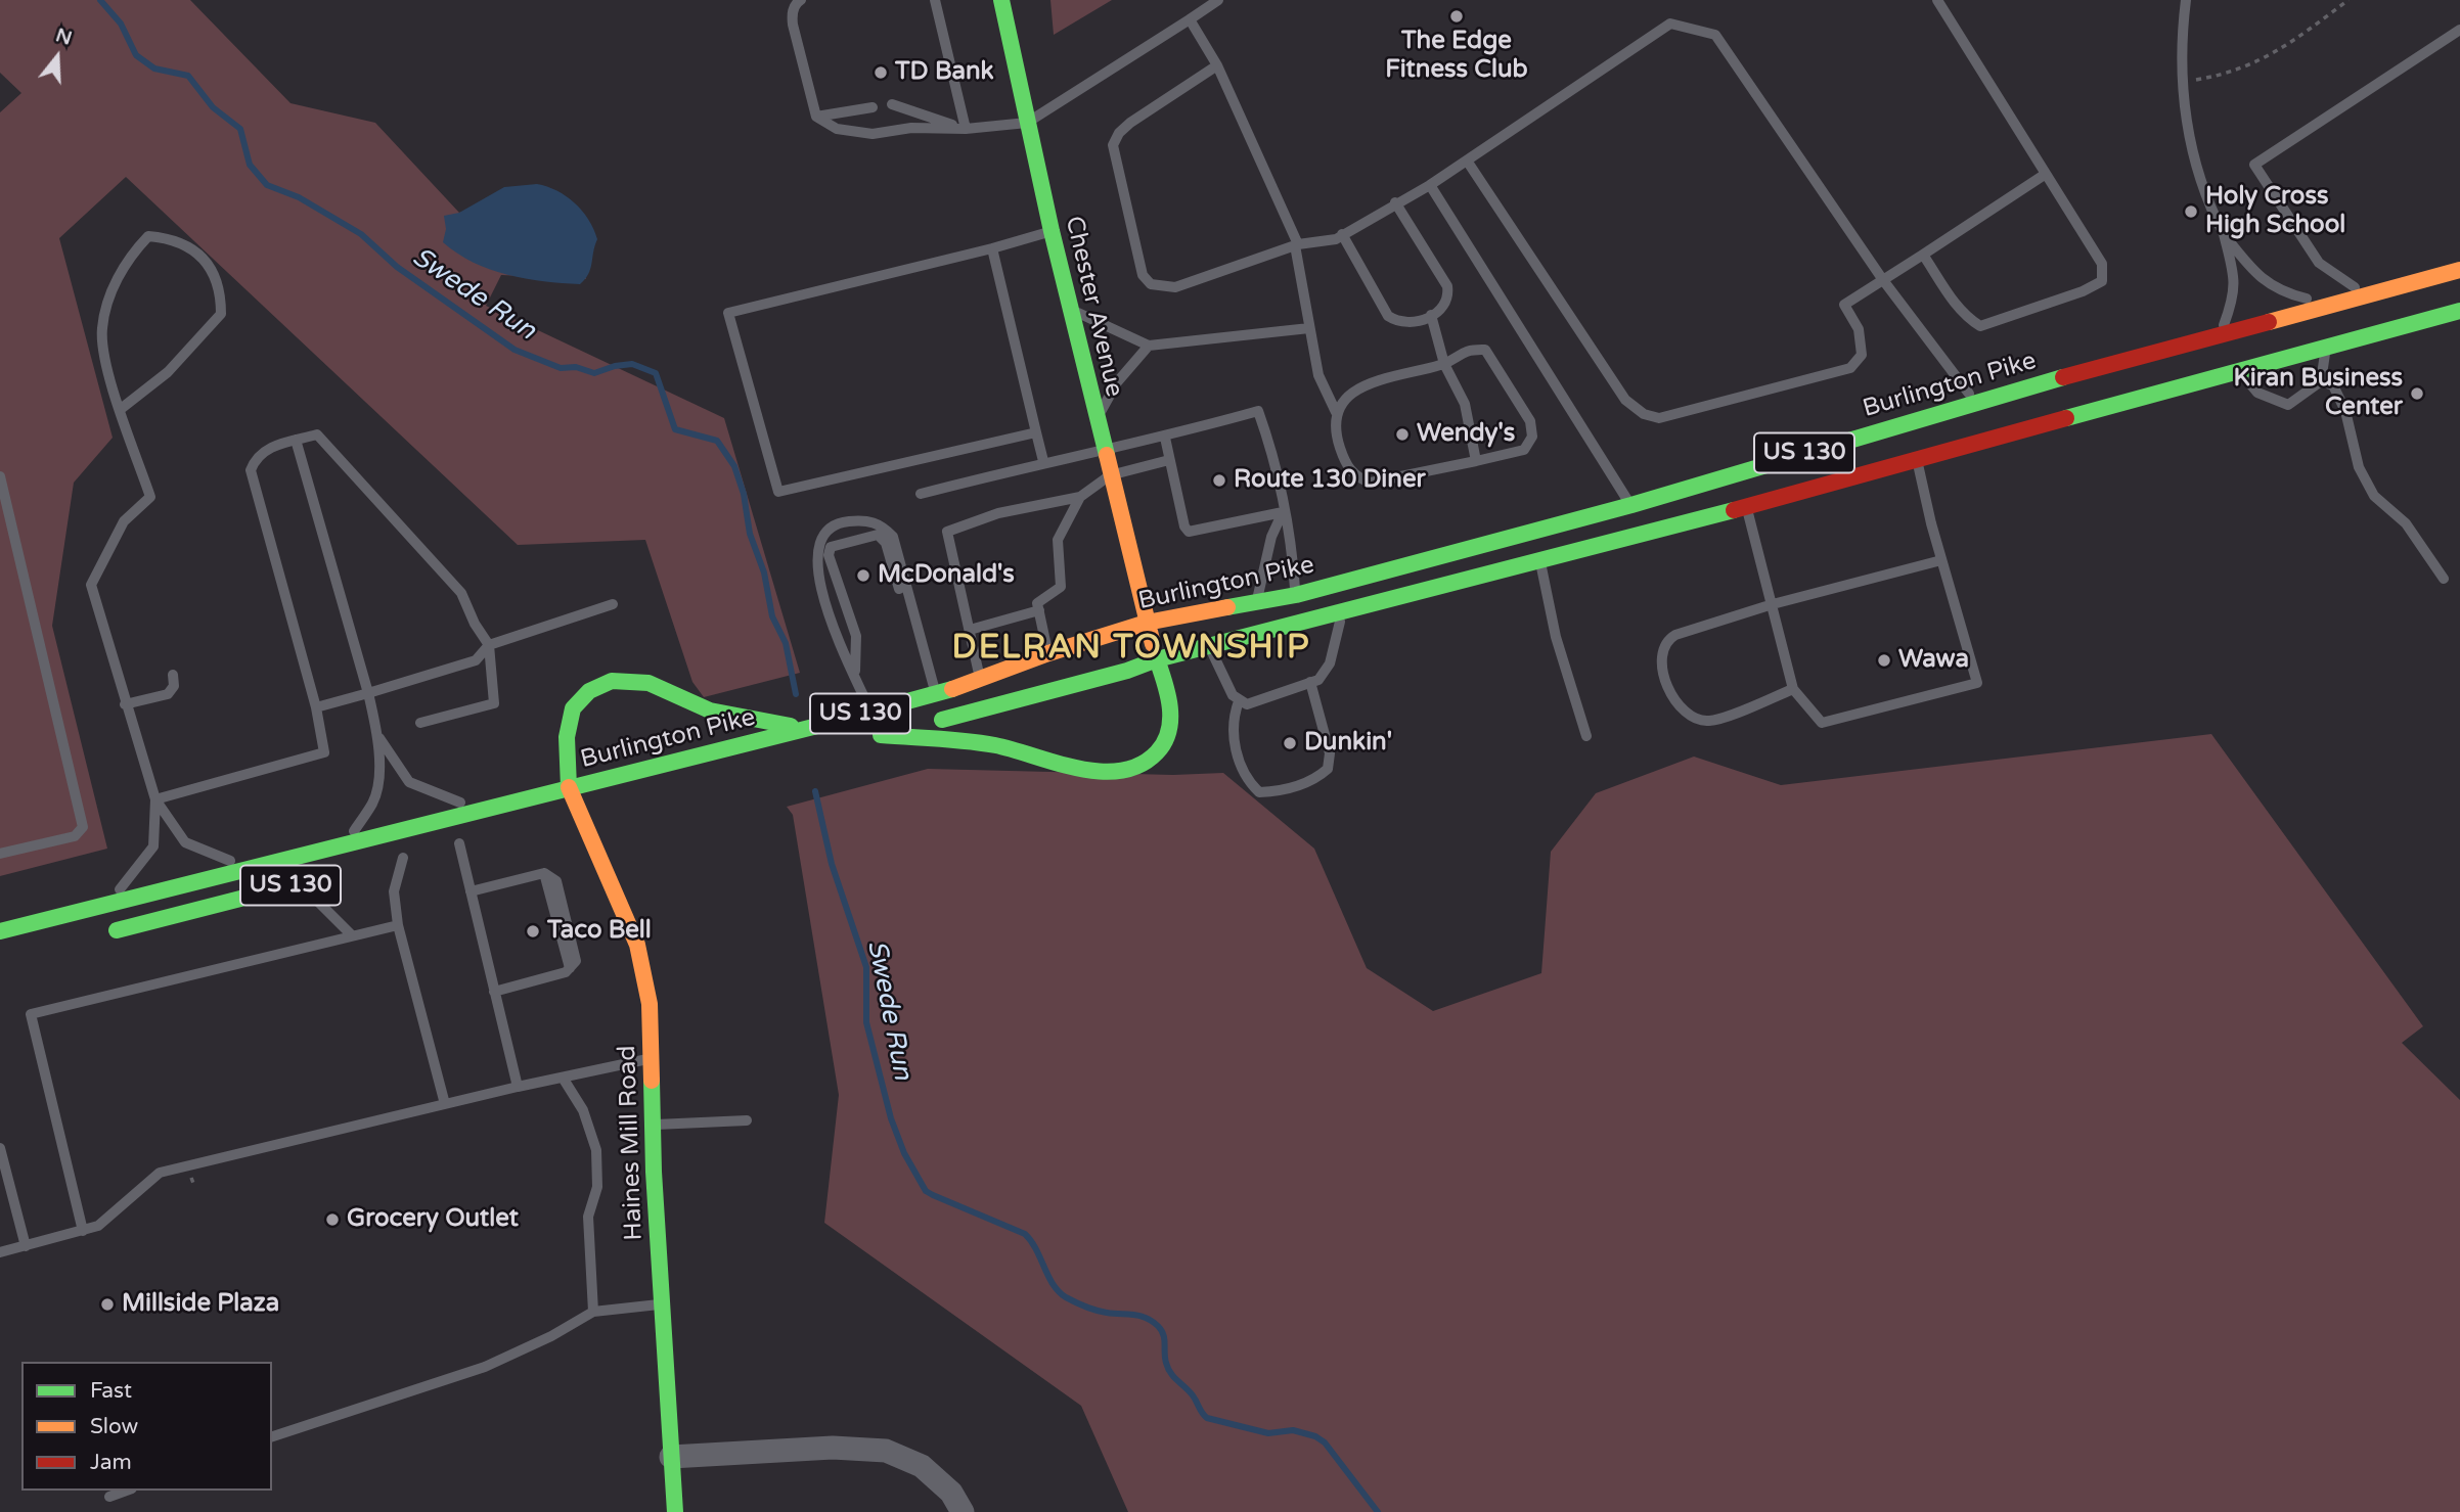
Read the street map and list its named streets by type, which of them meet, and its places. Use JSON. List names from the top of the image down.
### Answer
{
  "streets": {
    "main road": [
      "Chester Avenue",
      "Burlington Pike",
      "US 130",
      "Haines Mill Road"
    ]
  },
  "crossings": [
    ["Chester Avenue", "Burlington Pike"],
    ["Chester Avenue", "US 130"],
    ["Burlington Pike", "Haines Mill Road"]
  ],
  "districts": ["DELRAN TOWNSHIP"],
  "water": ["Swede Run"],
  "places": [
    "The Edge Fitness Club",
    "TD Bank",
    "Holy Cross High School",
    "Kiran Business Center",
    "Wendy's",
    "Route 130 Diner",
    "McDonald's",
    "Wawa",
    "Dunkin'",
    "Taco Bell",
    "Grocery Outlet",
    "Millside Plaza"
  ],
  "legend": ["Fast", "Slow", "Jam"],
  "north": "top"
}
